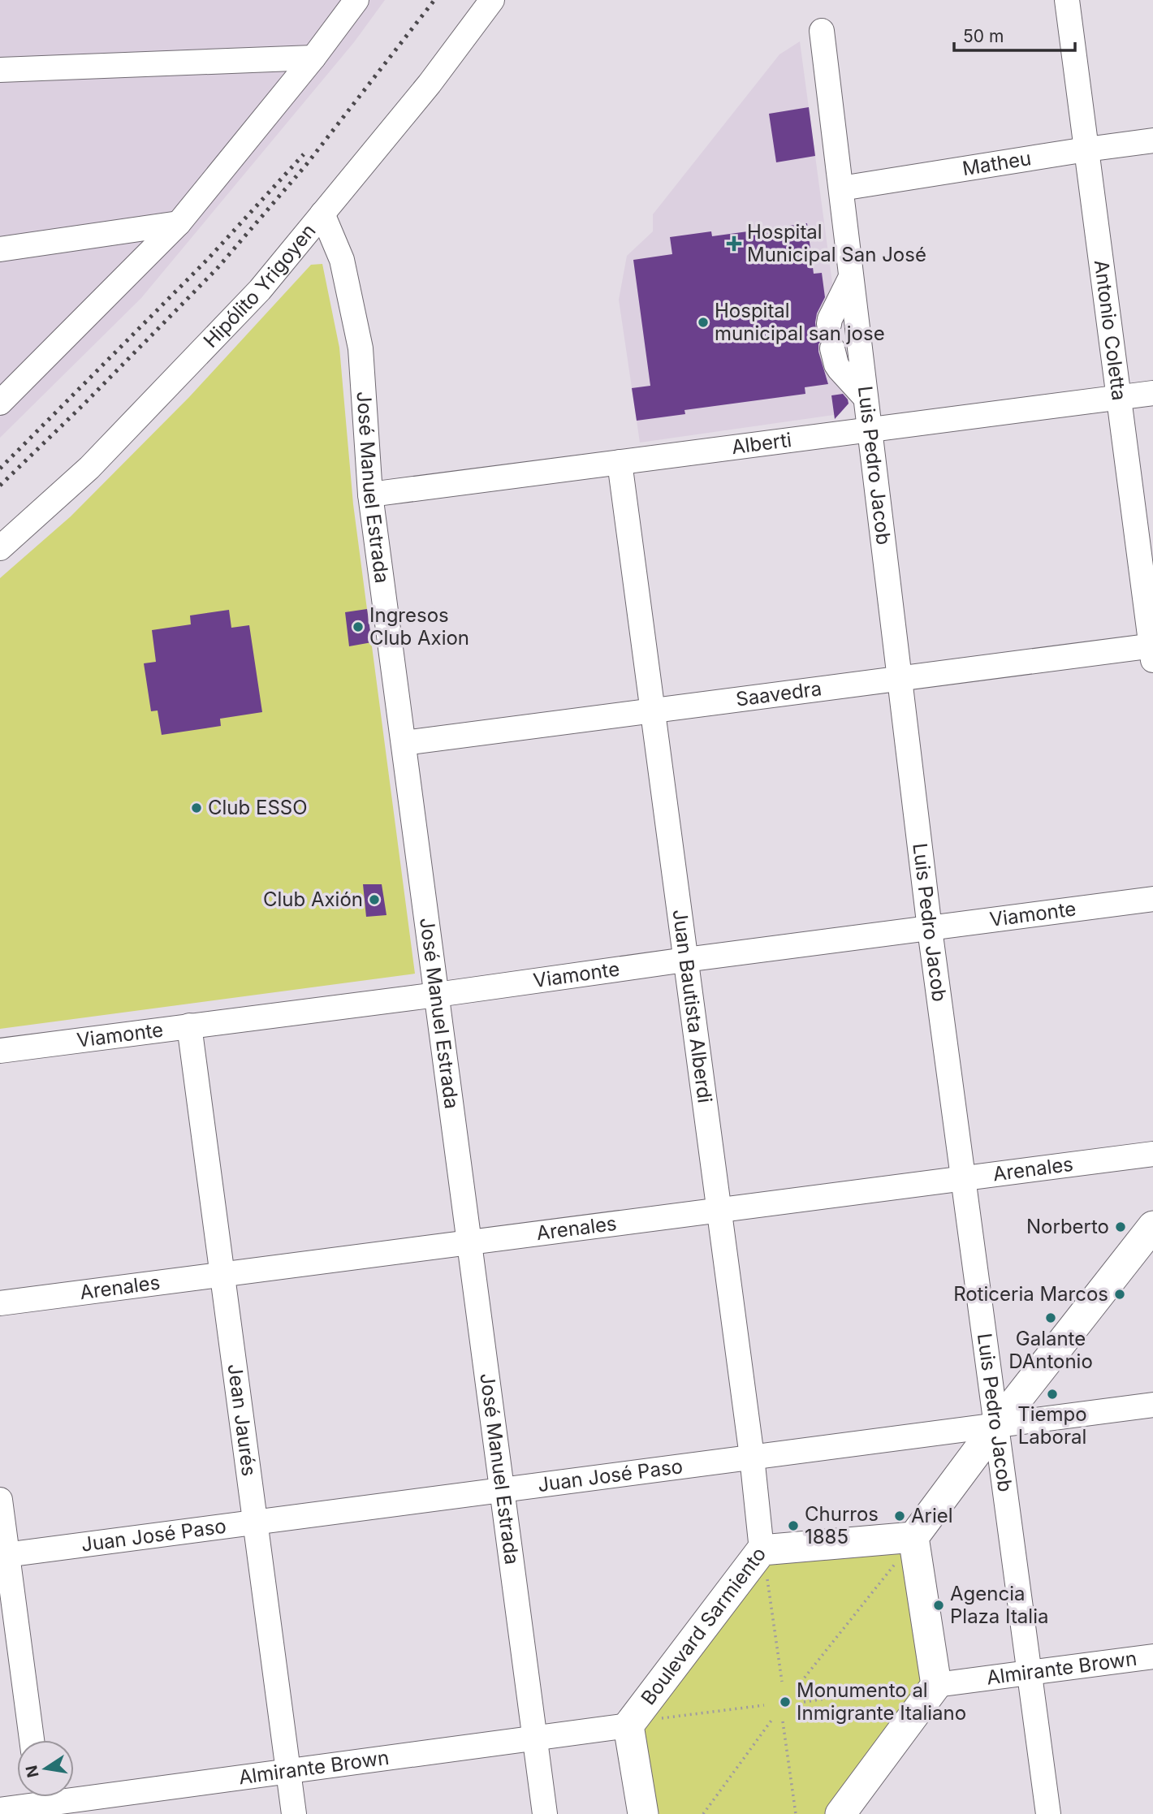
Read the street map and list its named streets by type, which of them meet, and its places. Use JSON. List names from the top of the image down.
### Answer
{
  "streets": {
    "main road": ["Boulevard Sarmiento"],
    "street": [
      "Matheu",
      "Hipólito Yrigoyen",
      "Antonio Coletta",
      "Alberti",
      "Luis Pedro Jacob",
      "José Manuel Estrada",
      "Saavedra",
      "Viamonte",
      "Juan Bautista Alberdi",
      "Arenales",
      "Jean Jaurés",
      "Juan José Paso",
      "Almirante Brown"
    ]
  },
  "crossings": [
    ["Matheu", "Antonio Coletta"],
    ["Matheu", "Luis Pedro Jacob"],
    ["Hipólito Yrigoyen", "José Manuel Estrada"],
    ["Antonio Coletta", "Alberti"],
    ["Antonio Coletta", "Saavedra"],
    ["Alberti", "Luis Pedro Jacob"],
    ["Alberti", "José Manuel Estrada"],
    ["Alberti", "Juan Bautista Alberdi"],
    ["Luis Pedro Jacob", "Saavedra"],
    ["Luis Pedro Jacob", "Viamonte"],
    ["Luis Pedro Jacob", "Arenales"],
    ["Luis Pedro Jacob", "Juan José Paso"],
    ["Luis Pedro Jacob", "Almirante Brown"],
    ["José Manuel Estrada", "Saavedra"],
    ["José Manuel Estrada", "Viamonte"],
    ["José Manuel Estrada", "Arenales"],
    ["José Manuel Estrada", "Juan José Paso"],
    ["José Manuel Estrada", "Almirante Brown"],
    ["Saavedra", "Juan Bautista Alberdi"],
    ["Viamonte", "Juan Bautista Alberdi"],
    ["Viamonte", "Jean Jaurés"],
    ["Juan Bautista Alberdi", "Arenales"],
    ["Juan Bautista Alberdi", "Juan José Paso"],
    ["Juan Bautista Alberdi", "Boulevard Sarmiento"],
    ["Arenales", "Jean Jaurés"],
    ["Jean Jaurés", "Juan José Paso"],
    ["Jean Jaurés", "Almirante Brown"],
    ["Boulevard Sarmiento", "Almirante Brown"]
  ],
  "places": {
    "health": ["Hospital Municipal San José"],
    "other": [
      "Hospital municipal san jose",
      "Ingresos Club Axion",
      "Club ESSO",
      "Club Axión",
      "Norberto",
      "Roticeria Marcos",
      "Galante DAntonio",
      "Tiempo Laboral",
      "Ariel",
      "Churros 1885",
      "Agencia Plaza Italia",
      "Monumento al Inmigrante Italiano"
    ]
  },
  "scale_bar": "50 m",
  "north": "left"
}
